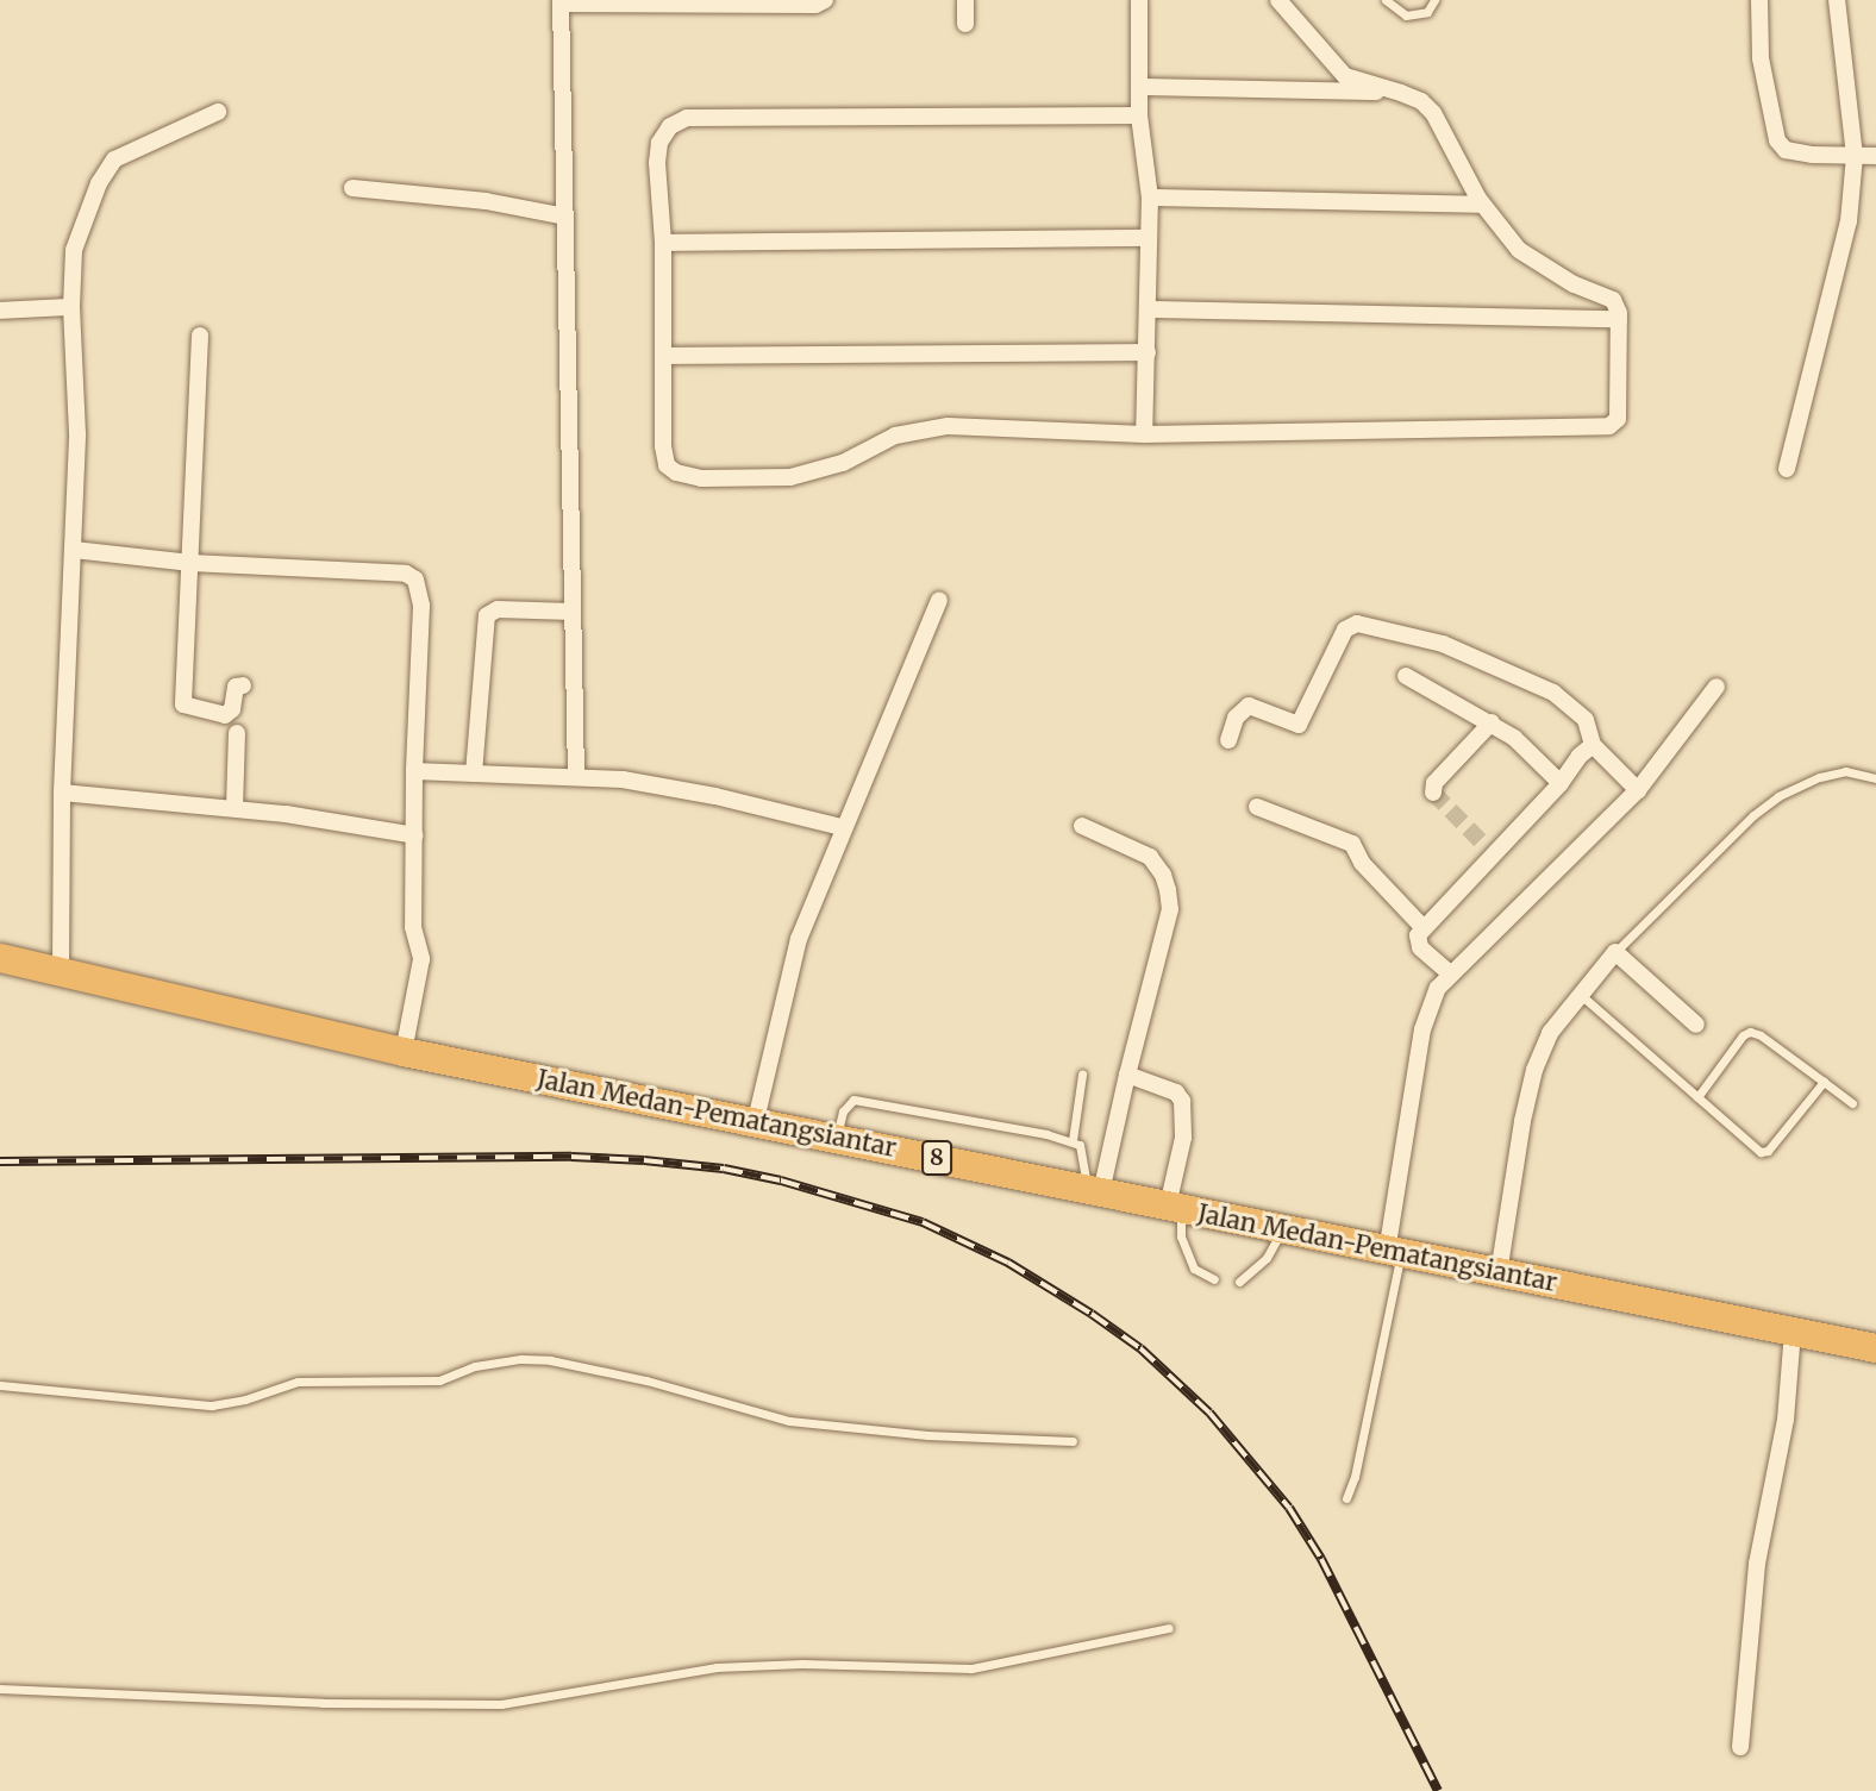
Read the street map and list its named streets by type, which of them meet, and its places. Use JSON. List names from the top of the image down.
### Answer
{
  "streets": {
    "highway": ["Jalan Medan-Pematangsiantar", "8"]
  }
}
